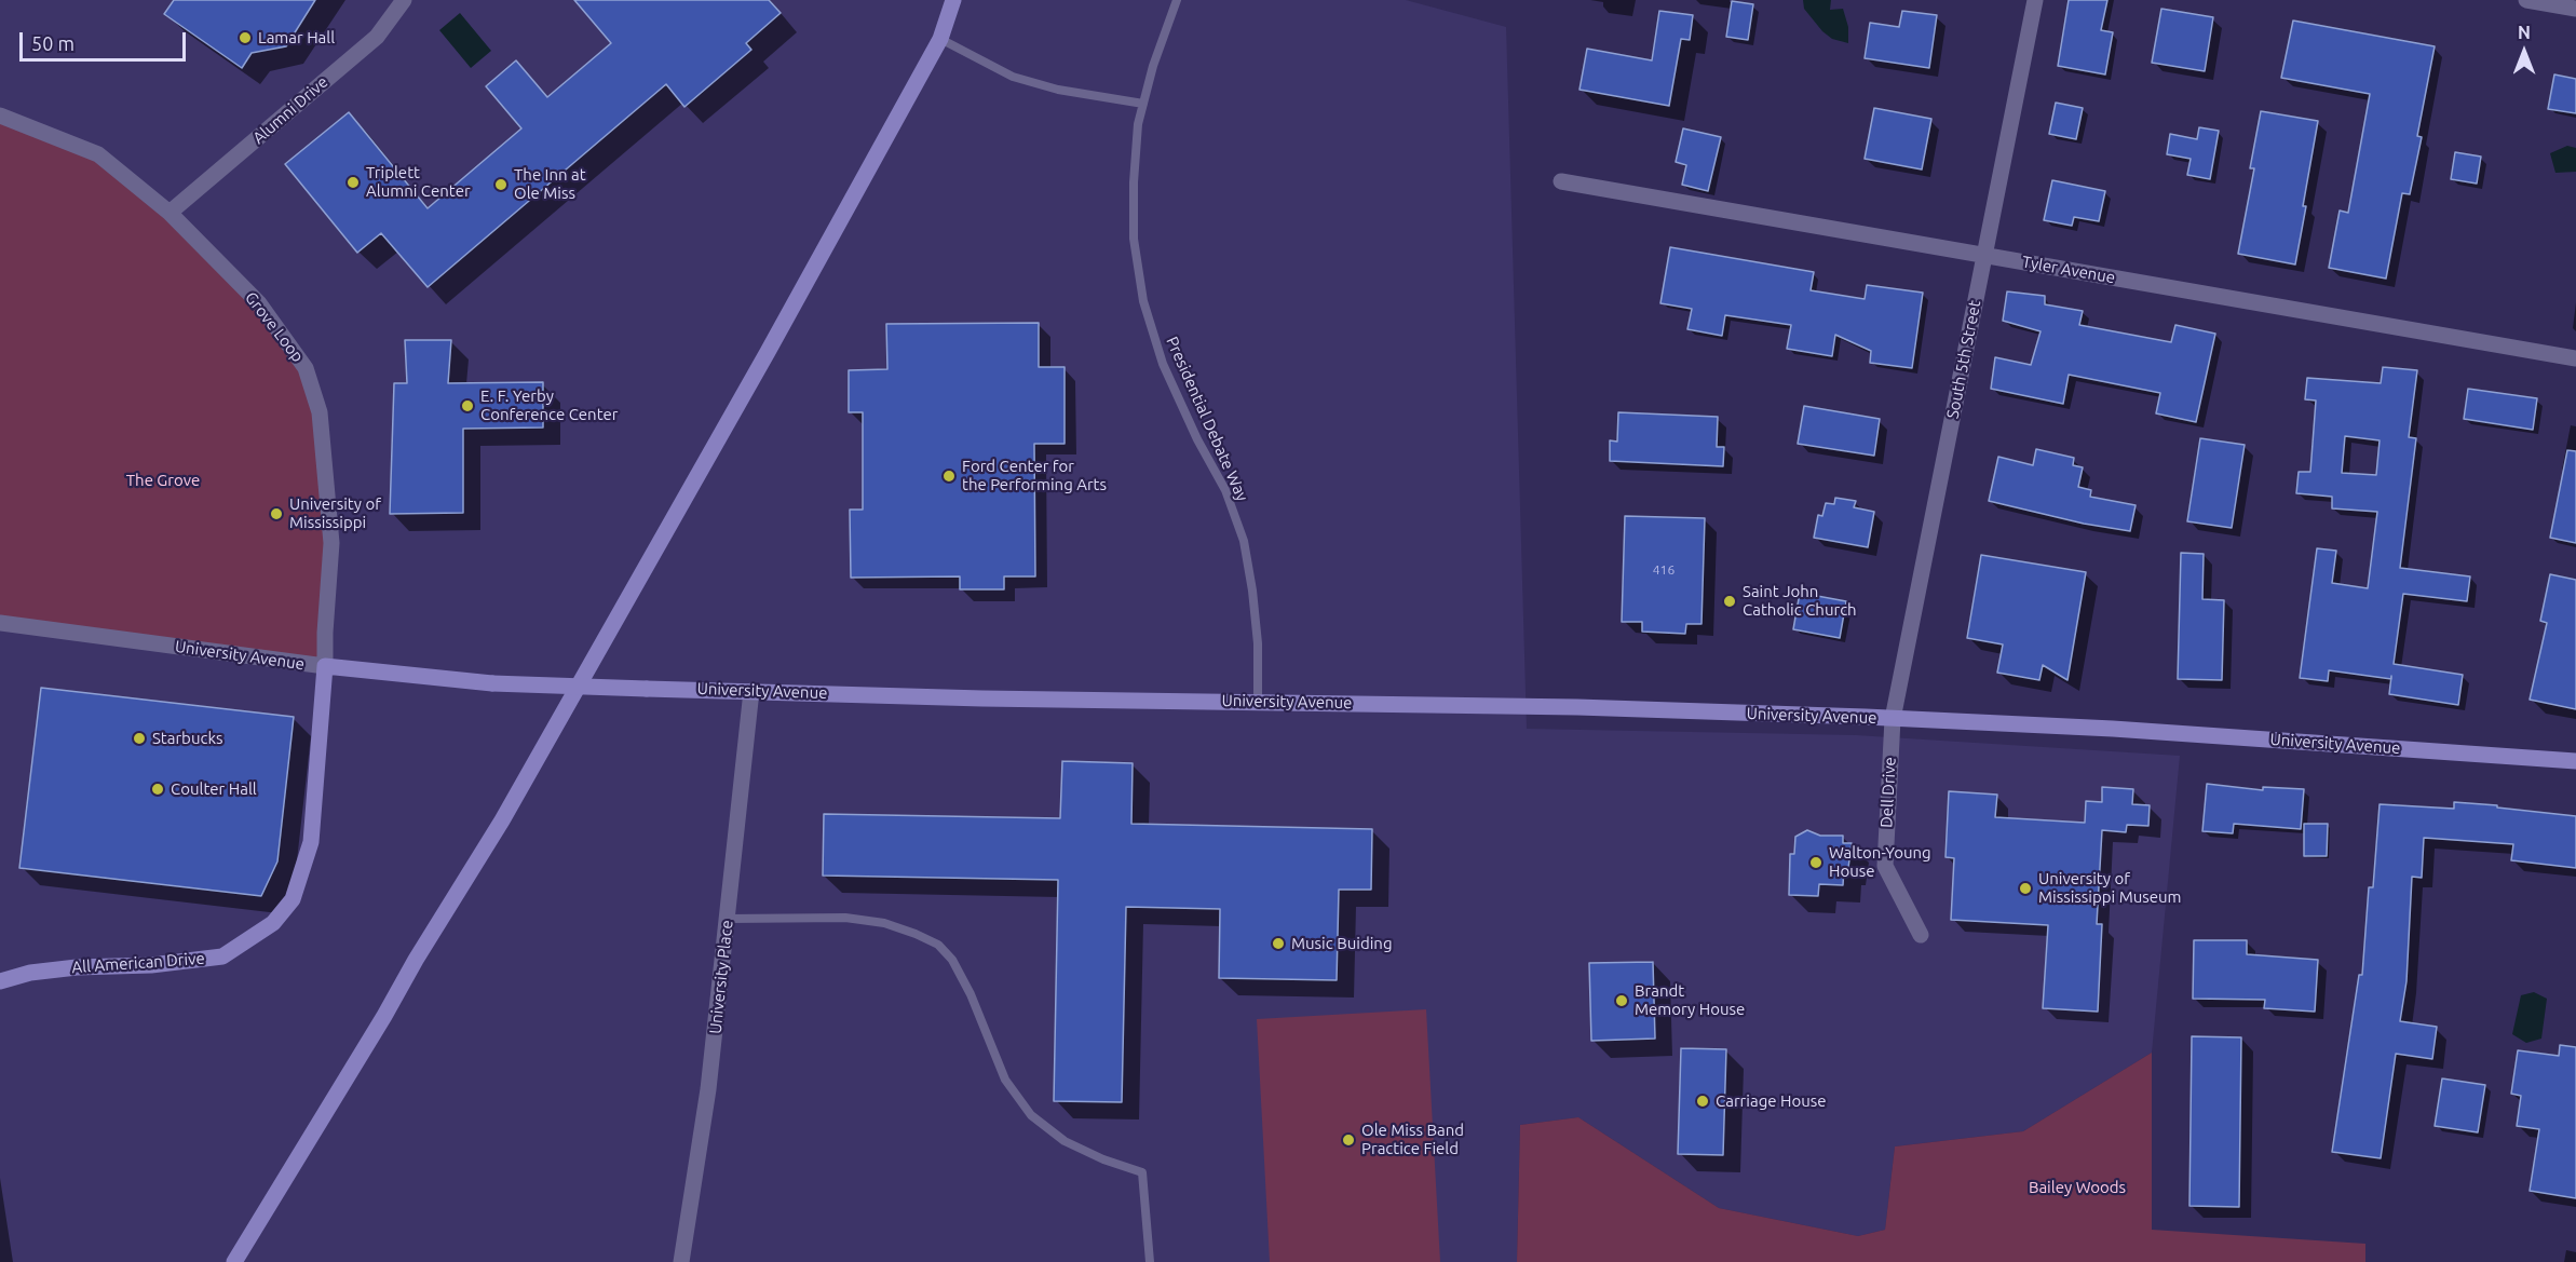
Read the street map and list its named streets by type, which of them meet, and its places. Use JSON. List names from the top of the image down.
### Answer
{
  "streets": {
    "street": [
      "Alumni Drive",
      "Tyler Avenue",
      "Grove Loop",
      "South 5th Street",
      "University Avenue",
      "Dell Drive",
      "All American Drive",
      "University Place"
    ],
    "lane": ["Presidential Debate Way"]
  },
  "crossings": [
    ["Alumni Drive", "Grove Loop"],
    ["Tyler Avenue", "South 5th Street"],
    ["Grove Loop", "University Avenue"],
    ["Grove Loop", "All American Drive"],
    ["South 5th Street", "University Avenue"],
    ["South 5th Street", "Dell Drive"],
    ["Presidential Debate Way", "University Avenue"],
    ["University Avenue", "Dell Drive"],
    ["University Avenue", "All American Drive"],
    ["University Avenue", "University Place"]
  ],
  "parks": ["The Grove", "Bailey Woods"],
  "places": [
    "Lamar Hall",
    "Triplett Alumni Center",
    "The Inn at Ole Miss",
    "E. F. Yerby Conference Center",
    "Ford Center for the Performing Arts",
    "University of Mississippi",
    "Saint John Catholic Church",
    "Starbucks",
    "Coulter Hall",
    "Walton-Young House",
    "University of Mississippi Museum",
    "Music Buiding",
    "Brandt Memory House",
    "Carriage House",
    "Ole Miss Band Practice Field"
  ],
  "house_numbers": ["416"],
  "scale_bar": "50 m",
  "north": "top"
}
